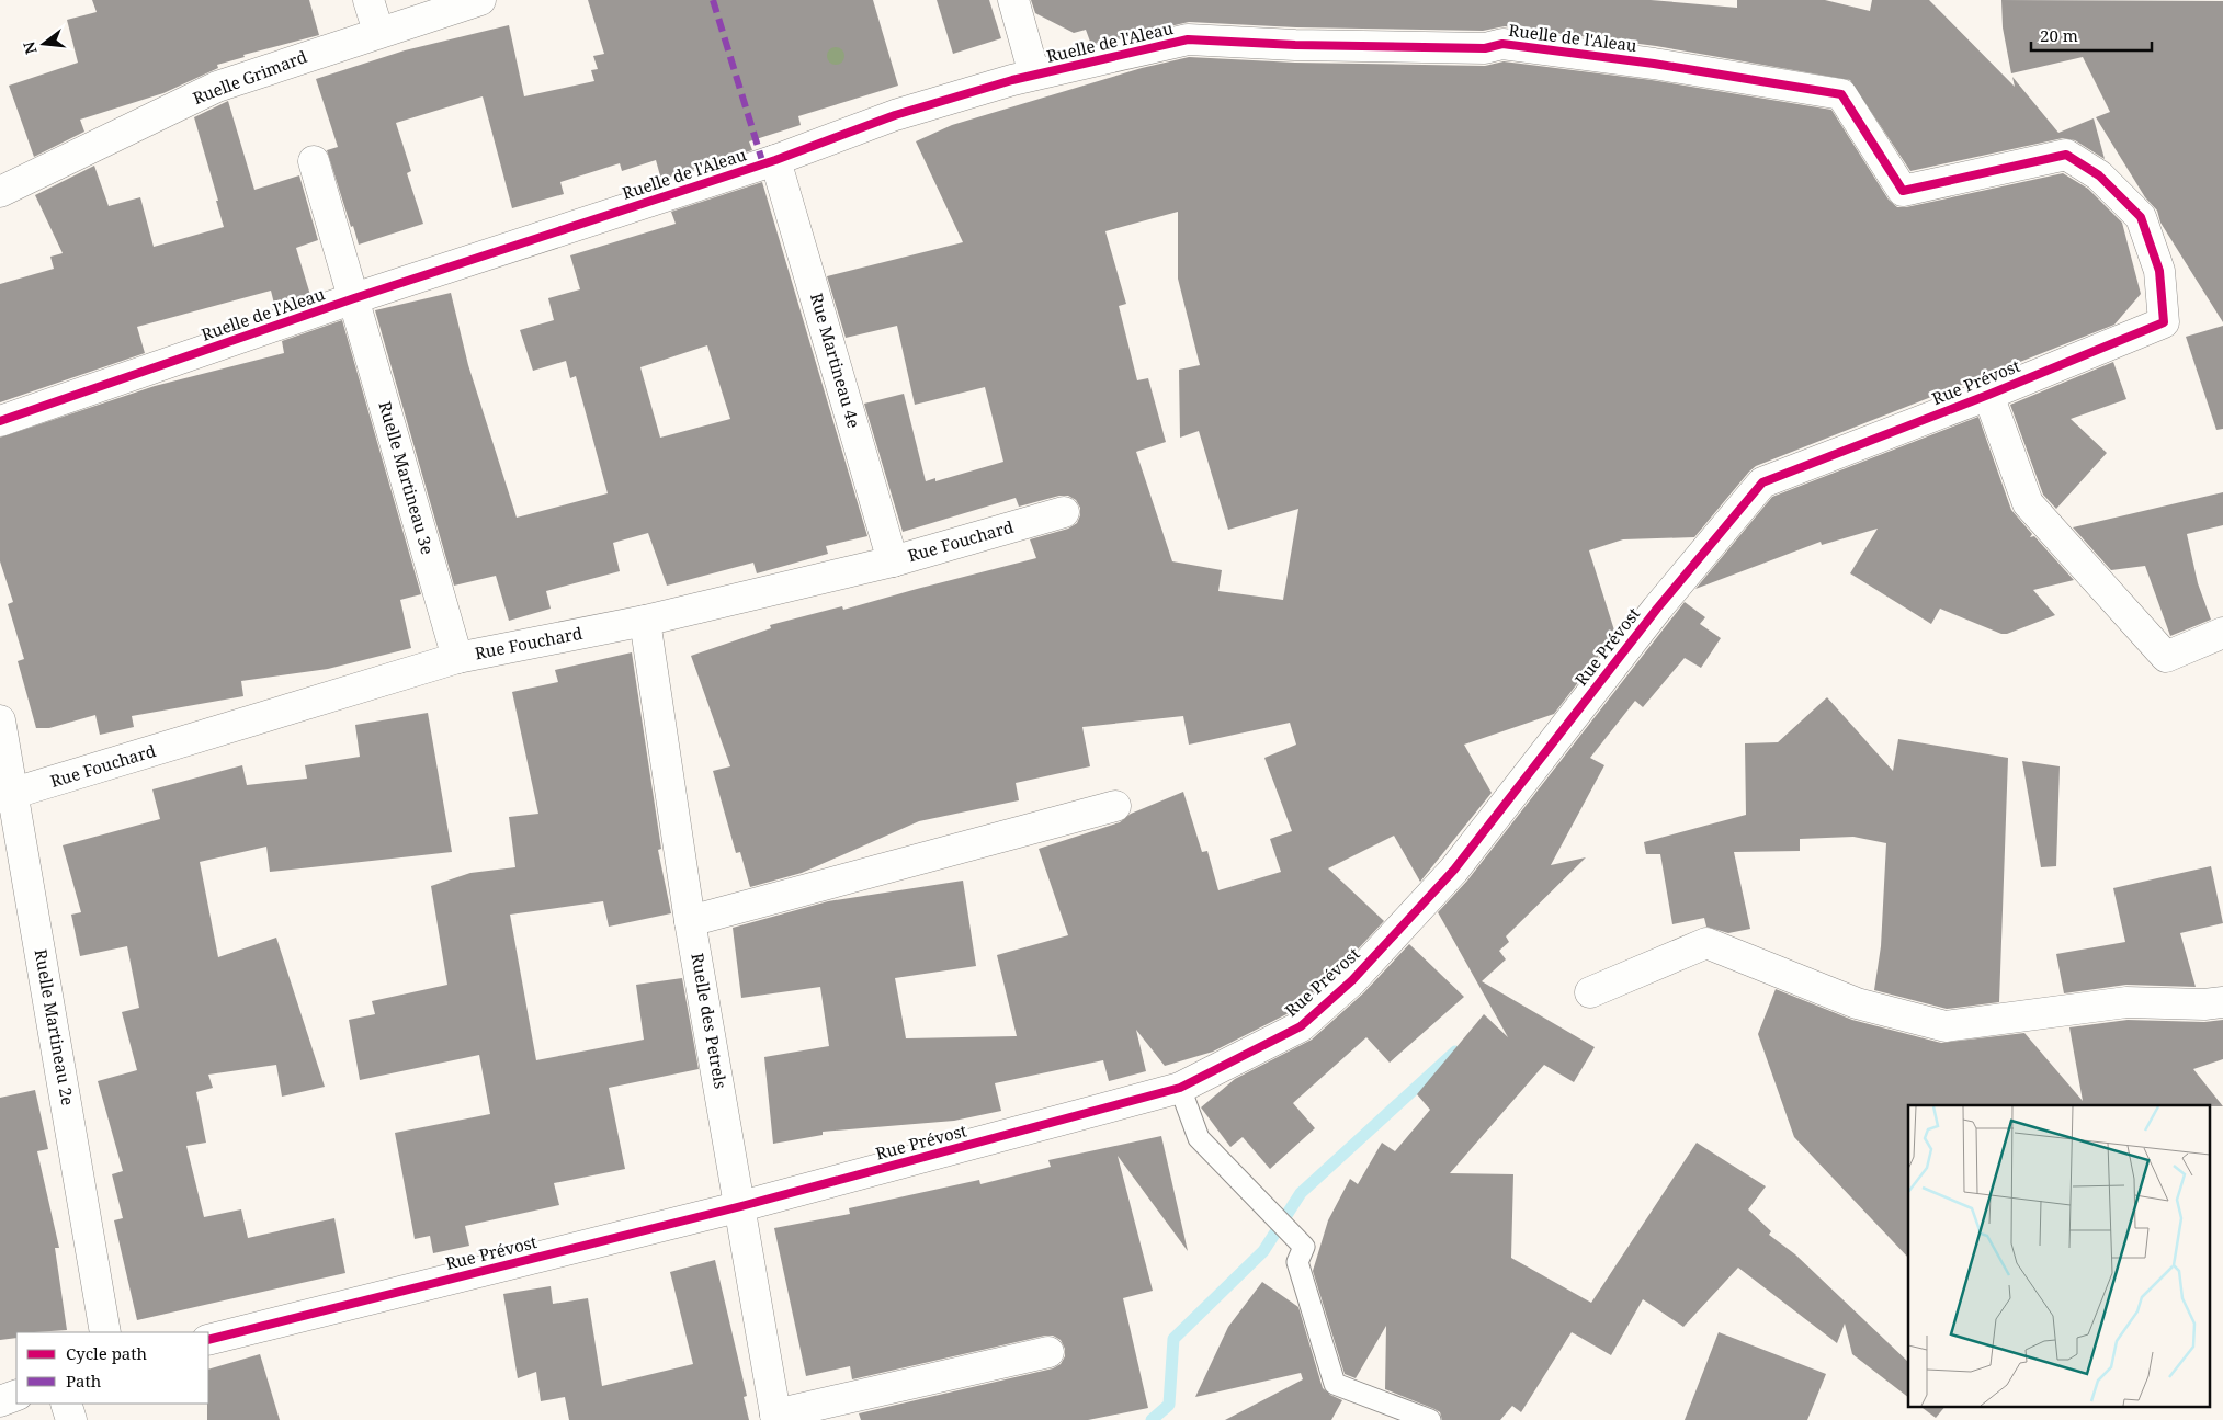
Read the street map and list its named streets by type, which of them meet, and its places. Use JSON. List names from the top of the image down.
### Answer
{
  "streets": {
    "street": [
      "Ruelle de l'Aleau",
      "Ruelle Grimard",
      "Rue Martineau 4e",
      "Rue Prévost",
      "Ruelle Martineau 3e",
      "Rue Fouchard",
      "Ruelle des Petrels",
      "Ruelle Martineau 2e"
    ]
  },
  "crossings": [
    ["Ruelle de l'Aleau", "Rue Martineau 4e"],
    ["Ruelle de l'Aleau", "Rue Prévost"],
    ["Ruelle de l'Aleau", "Ruelle Martineau 3e"],
    ["Rue Martineau 4e", "Rue Fouchard"],
    ["Rue Prévost", "Ruelle des Petrels"],
    ["Ruelle Martineau 3e", "Rue Fouchard"],
    ["Rue Fouchard", "Ruelle des Petrels"],
    ["Rue Fouchard", "Ruelle Martineau 2e"]
  ],
  "legend": ["Cycle path", "Path"],
  "scale_bar": "20 m",
  "north": "left"
}
